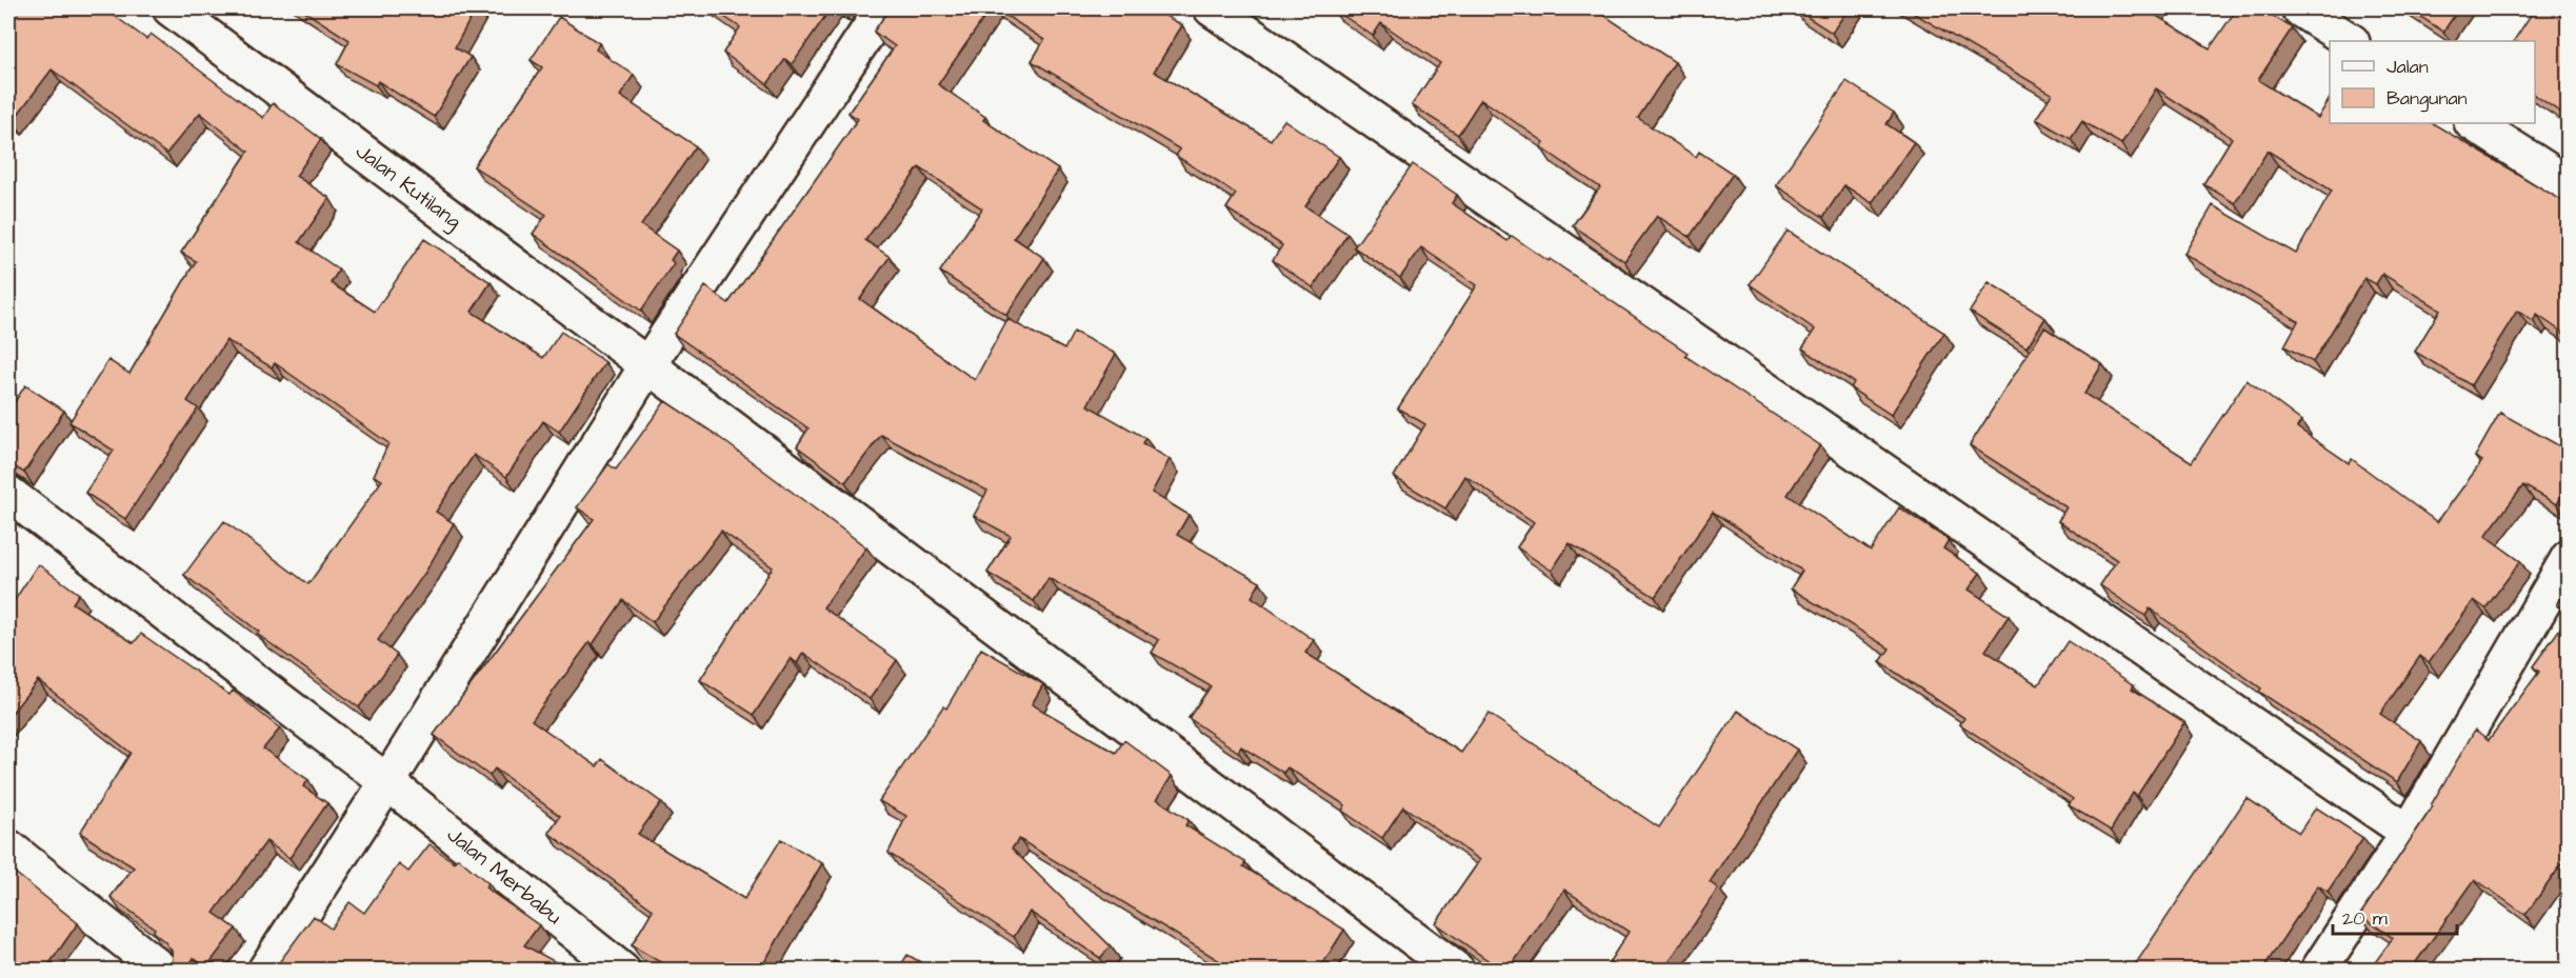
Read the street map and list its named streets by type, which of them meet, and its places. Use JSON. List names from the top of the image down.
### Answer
{
  "streets": {
    "street": ["Jalan Kutilang", "Jalan Merbabu"]
  },
  "legend": ["Jalan", "Bangunan"],
  "scale_bar": "20 m"
}
